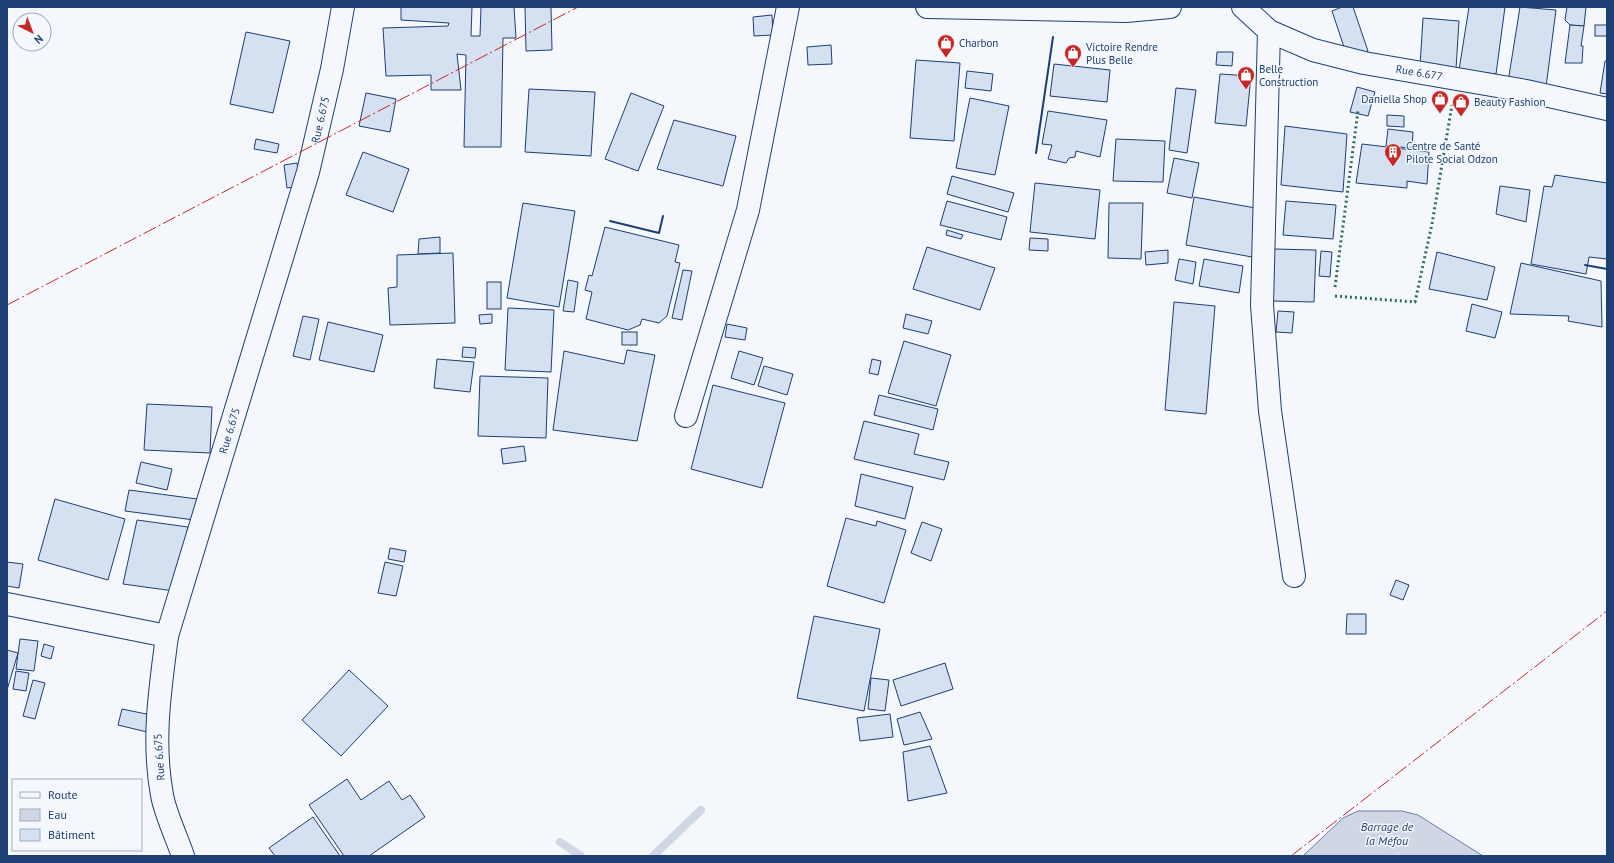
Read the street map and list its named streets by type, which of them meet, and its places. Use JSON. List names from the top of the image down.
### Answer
{
  "streets": {
    "main road": ["Rue 6.677", "Rue 6.675"]
  },
  "water": ["Barrage de la Méfou"],
  "places": {
    "shop": [
      "Charbon",
      "Victoire Rendre Plus Belle",
      "Belle Construction",
      "Daniella Shop",
      "Beauty Fashion"
    ],
    "building": ["Centre de Santé Pilote Social Odzon"]
  },
  "legend": ["Route", "Eau", "Bâtiment"],
  "north": "bottom right"
}
